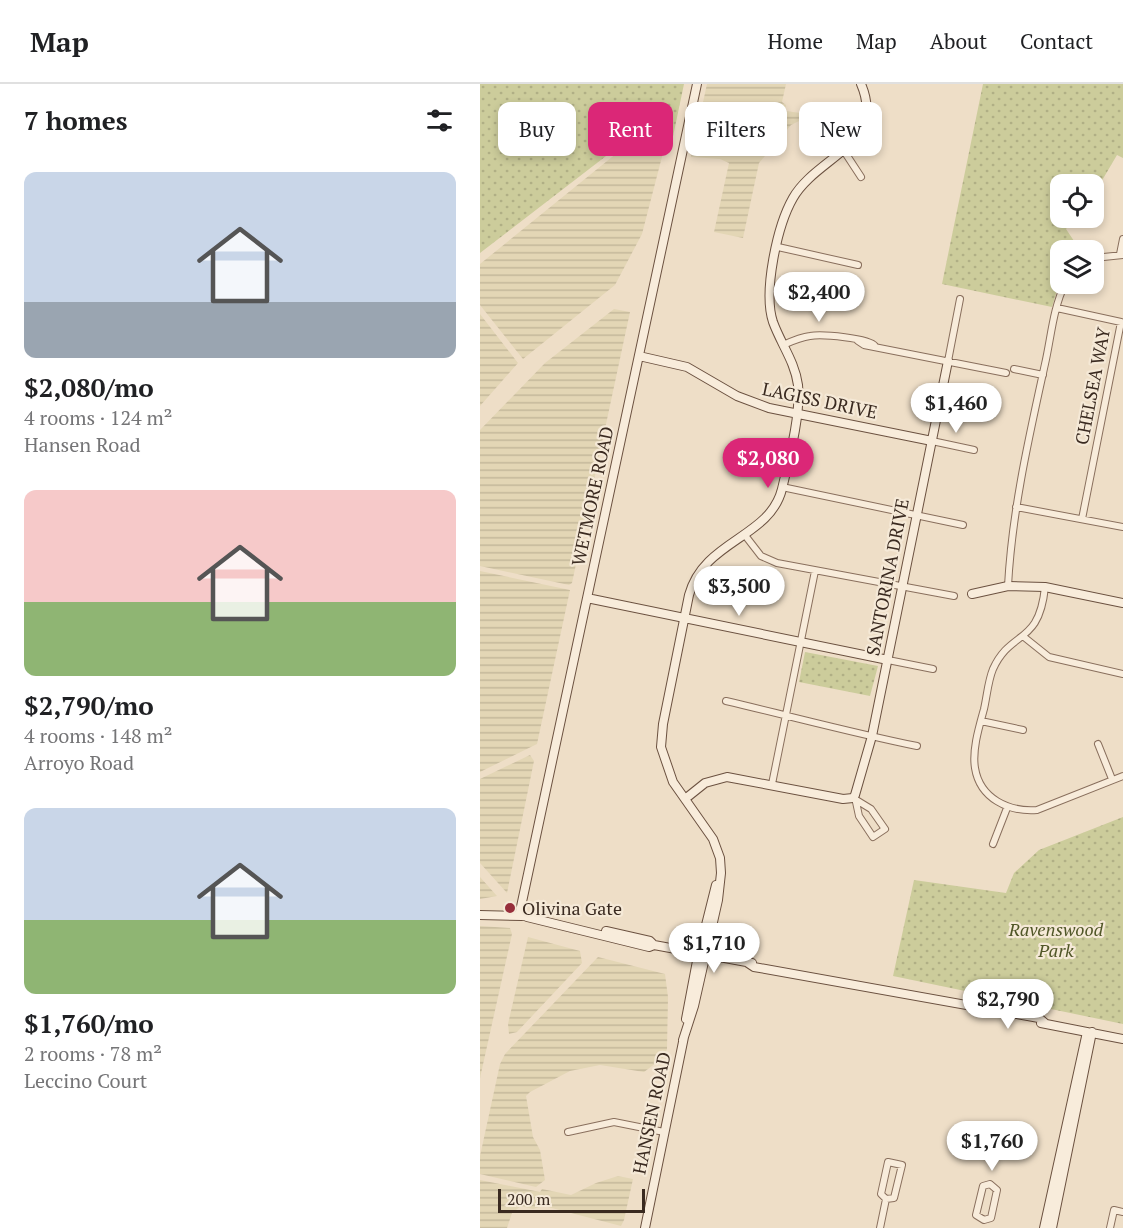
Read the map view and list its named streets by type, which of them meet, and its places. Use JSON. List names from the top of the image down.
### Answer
{
  "streets": {
    "street": [
      "CHELSEA WAY",
      "LAGISS DRIVE",
      "WETMORE ROAD",
      "SANTORINA DRIVE",
      "HANSEN ROAD"
    ]
  },
  "crossings": [
    ["LAGISS DRIVE", "WETMORE ROAD"],
    ["LAGISS DRIVE", "SANTORINA DRIVE"],
    ["LAGISS DRIVE", "HANSEN ROAD"]
  ],
  "parks": ["Ravenswood Park"],
  "places": ["Olivina Gate"],
  "scale_bar": "200 m",
  "page": {
    "header": "Map",
    "nav": [
      "Home",
      "Map",
      "About",
      "Contact"
    ],
    "heading": "7 homes",
    "chip": [
      "Buy",
      "Rent",
      "Filters",
      "New"
    ],
    "list": [
      {
        "name": "$2,080/mo",
        "note": "4 rooms · 124 m² · Hansen Road"
      },
      {
        "name": "$2,790/mo",
        "note": "4 rooms · 148 m² · Arroyo Road"
      },
      {
        "name": "$1,760/mo",
        "note": "2 rooms · 78 m² · Leccino Court"
      }
    ],
    "price": [
      "$2,400",
      "$1,460",
      "$2,080",
      "$3,500",
      "$1,710",
      "$2,790",
      "$1,760"
    ],
    "scale": "200 m"
  }
}
